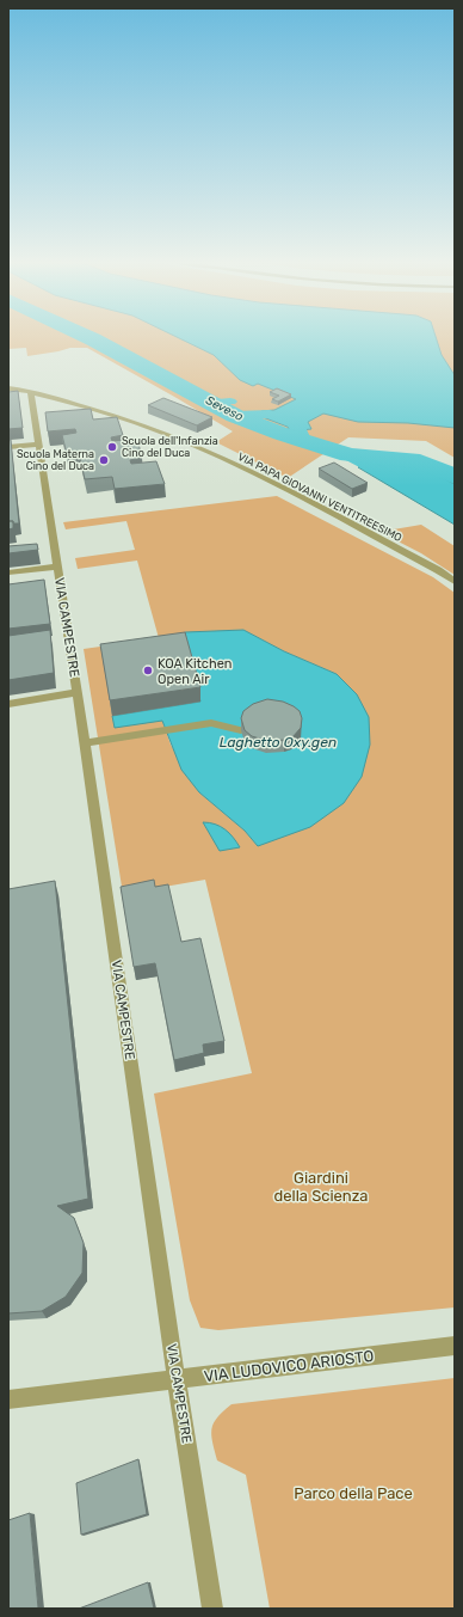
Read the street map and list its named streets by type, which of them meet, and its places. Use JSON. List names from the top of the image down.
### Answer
{
  "streets": {
    "street": ["VIA PAPA GIOVANNI VENTITREESIMO", "VIA CAMPESTRE", "VIA LUDOVICO ARIOSTO"]
  },
  "crossings": [
    ["VIA PAPA GIOVANNI VENTITREESIMO", "VIA CAMPESTRE"],
    ["VIA CAMPESTRE", "VIA LUDOVICO ARIOSTO"]
  ],
  "water": ["Seveso", "Laghetto Oxy.gen"],
  "parks": ["Giardini della Scienza", "Parco della Pace"],
  "places": ["Scuola dell'Infanzia Cino del Duca", "Scuola Materna Cino del Duca", "KOA Kitchen Open Air"]
}
